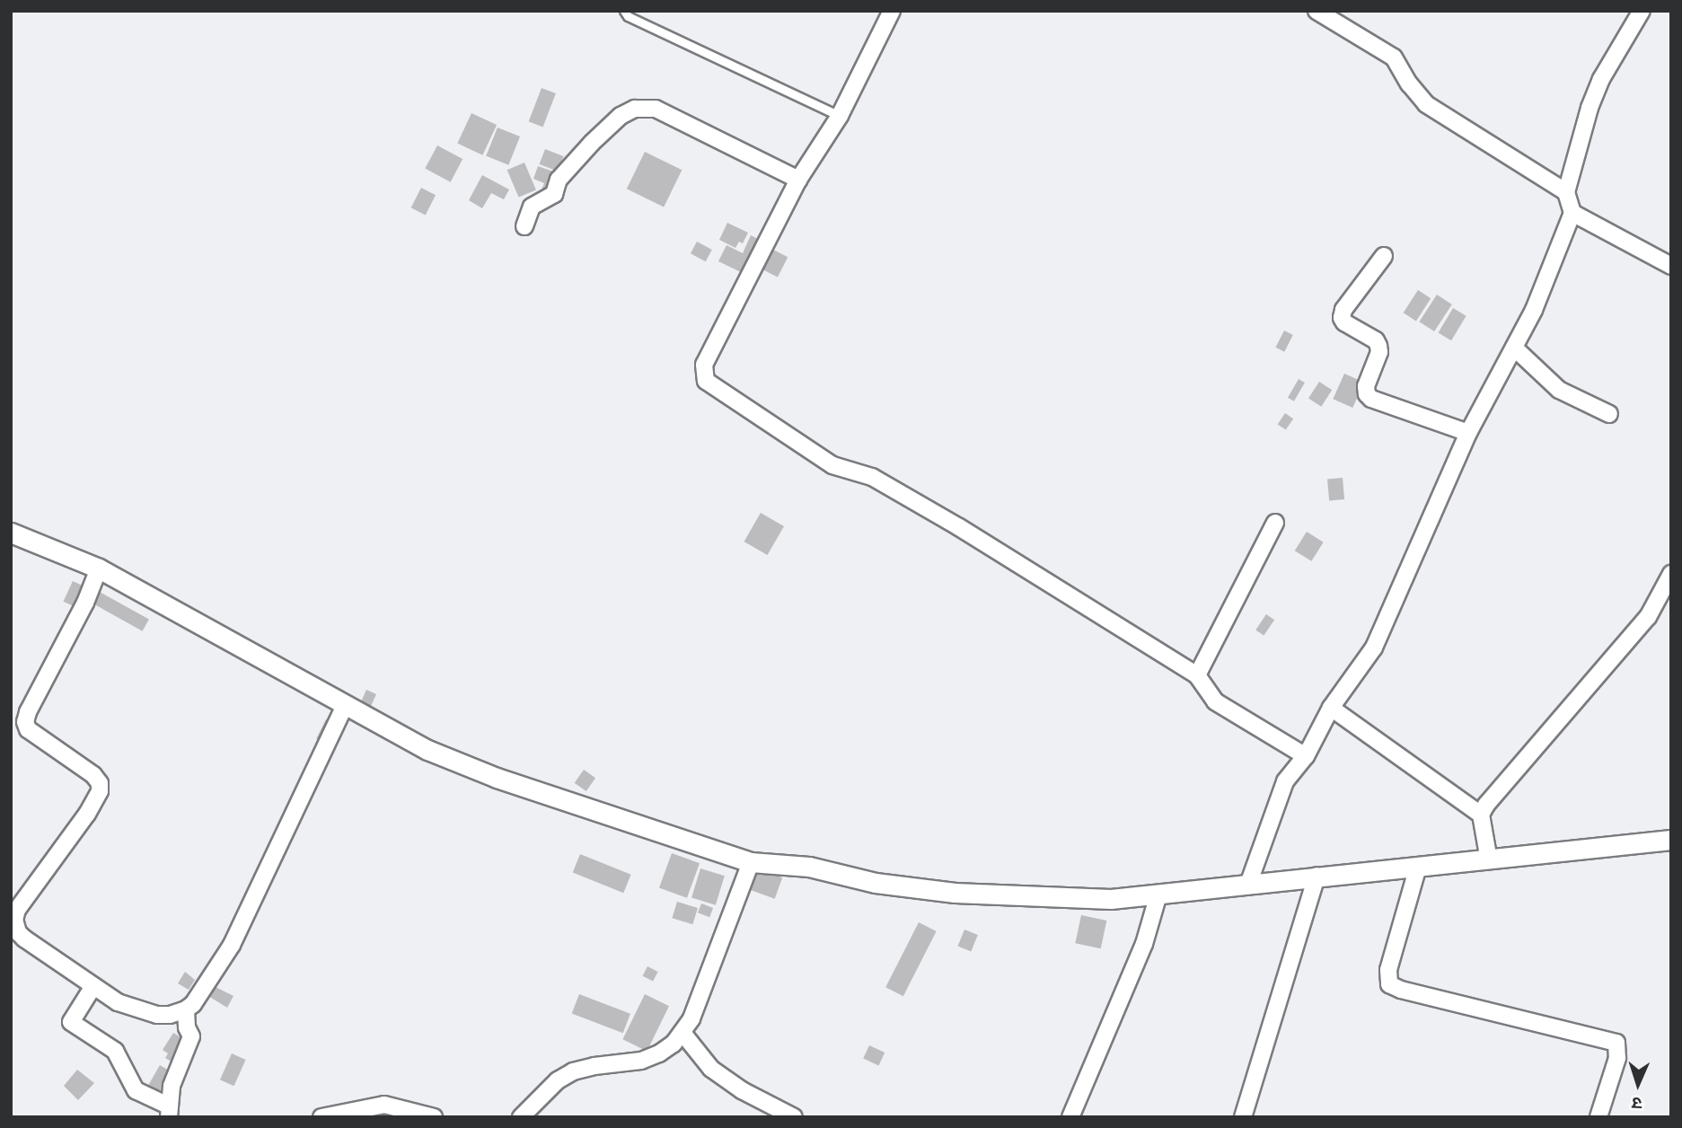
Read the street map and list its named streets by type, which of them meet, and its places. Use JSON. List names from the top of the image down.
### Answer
{
  "north": "bottom"
}
